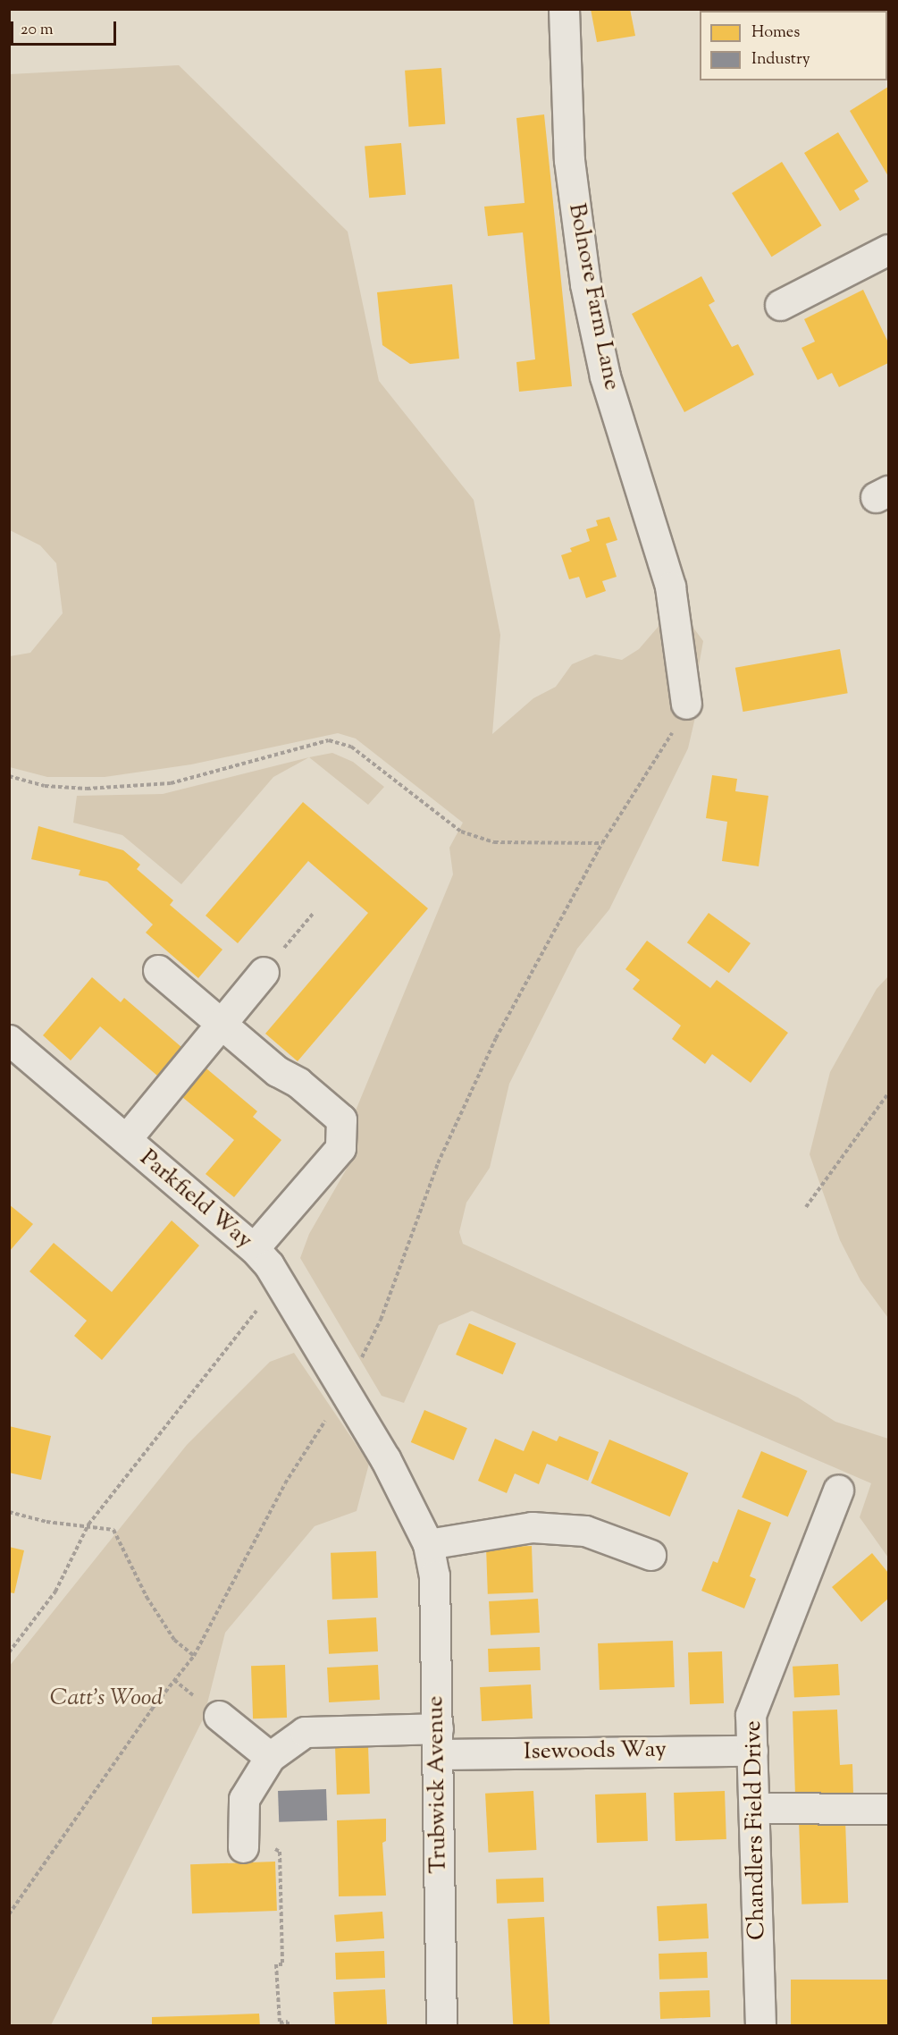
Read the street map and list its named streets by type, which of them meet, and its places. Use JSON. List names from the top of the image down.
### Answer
{
  "streets": {
    "street": [
      "Bolnore Farm Lane",
      "Parkfield Way",
      "Isewoods Way",
      "Trubwick Avenue",
      "Chandlers Field Drive"
    ]
  },
  "crossings": [
    ["Parkfield Way", "Trubwick Avenue"],
    ["Isewoods Way", "Trubwick Avenue"],
    ["Isewoods Way", "Chandlers Field Drive"]
  ],
  "parks": ["Catt's Wood"],
  "legend": ["Homes", "Industry"],
  "scale_bar": "20 m"
}
